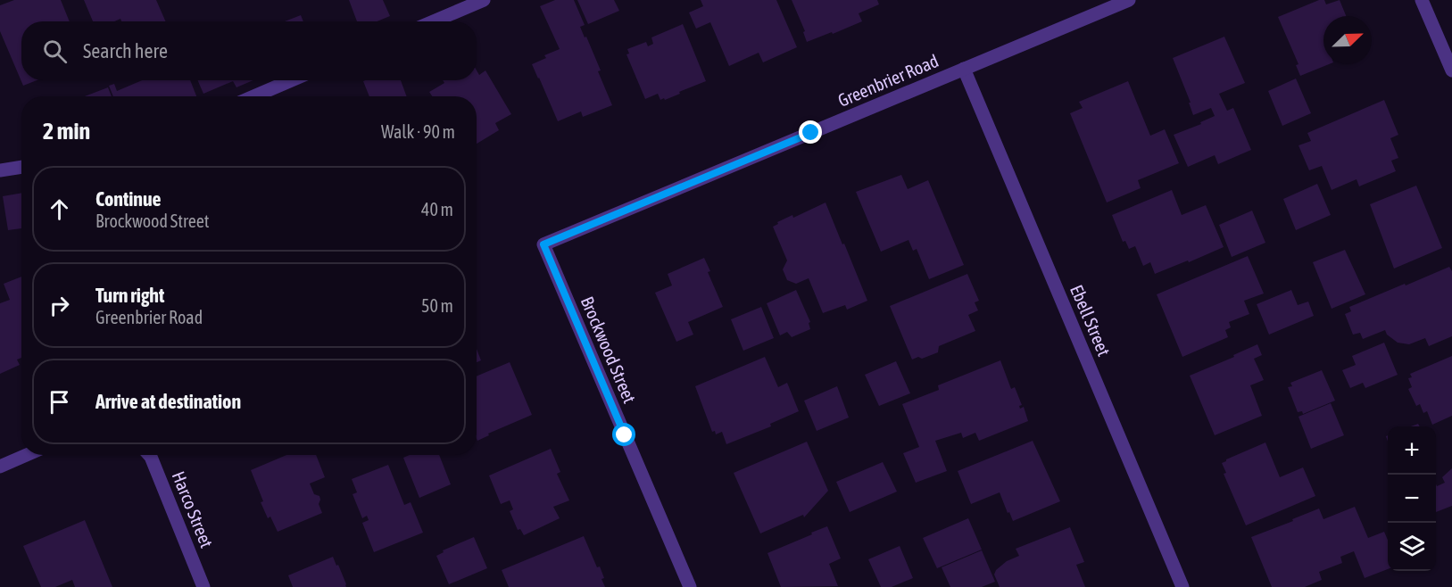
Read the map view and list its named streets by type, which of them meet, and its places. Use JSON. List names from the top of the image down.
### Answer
{
  "streets": {
    "street": [
      "Greenbrier Road",
      "Ebell Street",
      "Brockwood Street",
      "Harco Street"
    ]
  },
  "crossings": [
    ["Greenbrier Road", "Ebell Street"],
    ["Greenbrier Road", "Brockwood Street"]
  ],
  "north": "top right",
  "page": {
    "search": "Search here",
    "heading": ["2 min", "Walk · 90 m"],
    "list": [
      ["Continue", "Brockwood Street", "40 m"],
      ["Turn right", "Greenbrier Road", "50 m"],
      "Arrive at destination"
    ],
    "map_buttons": ["+", "−"]
  }
}
